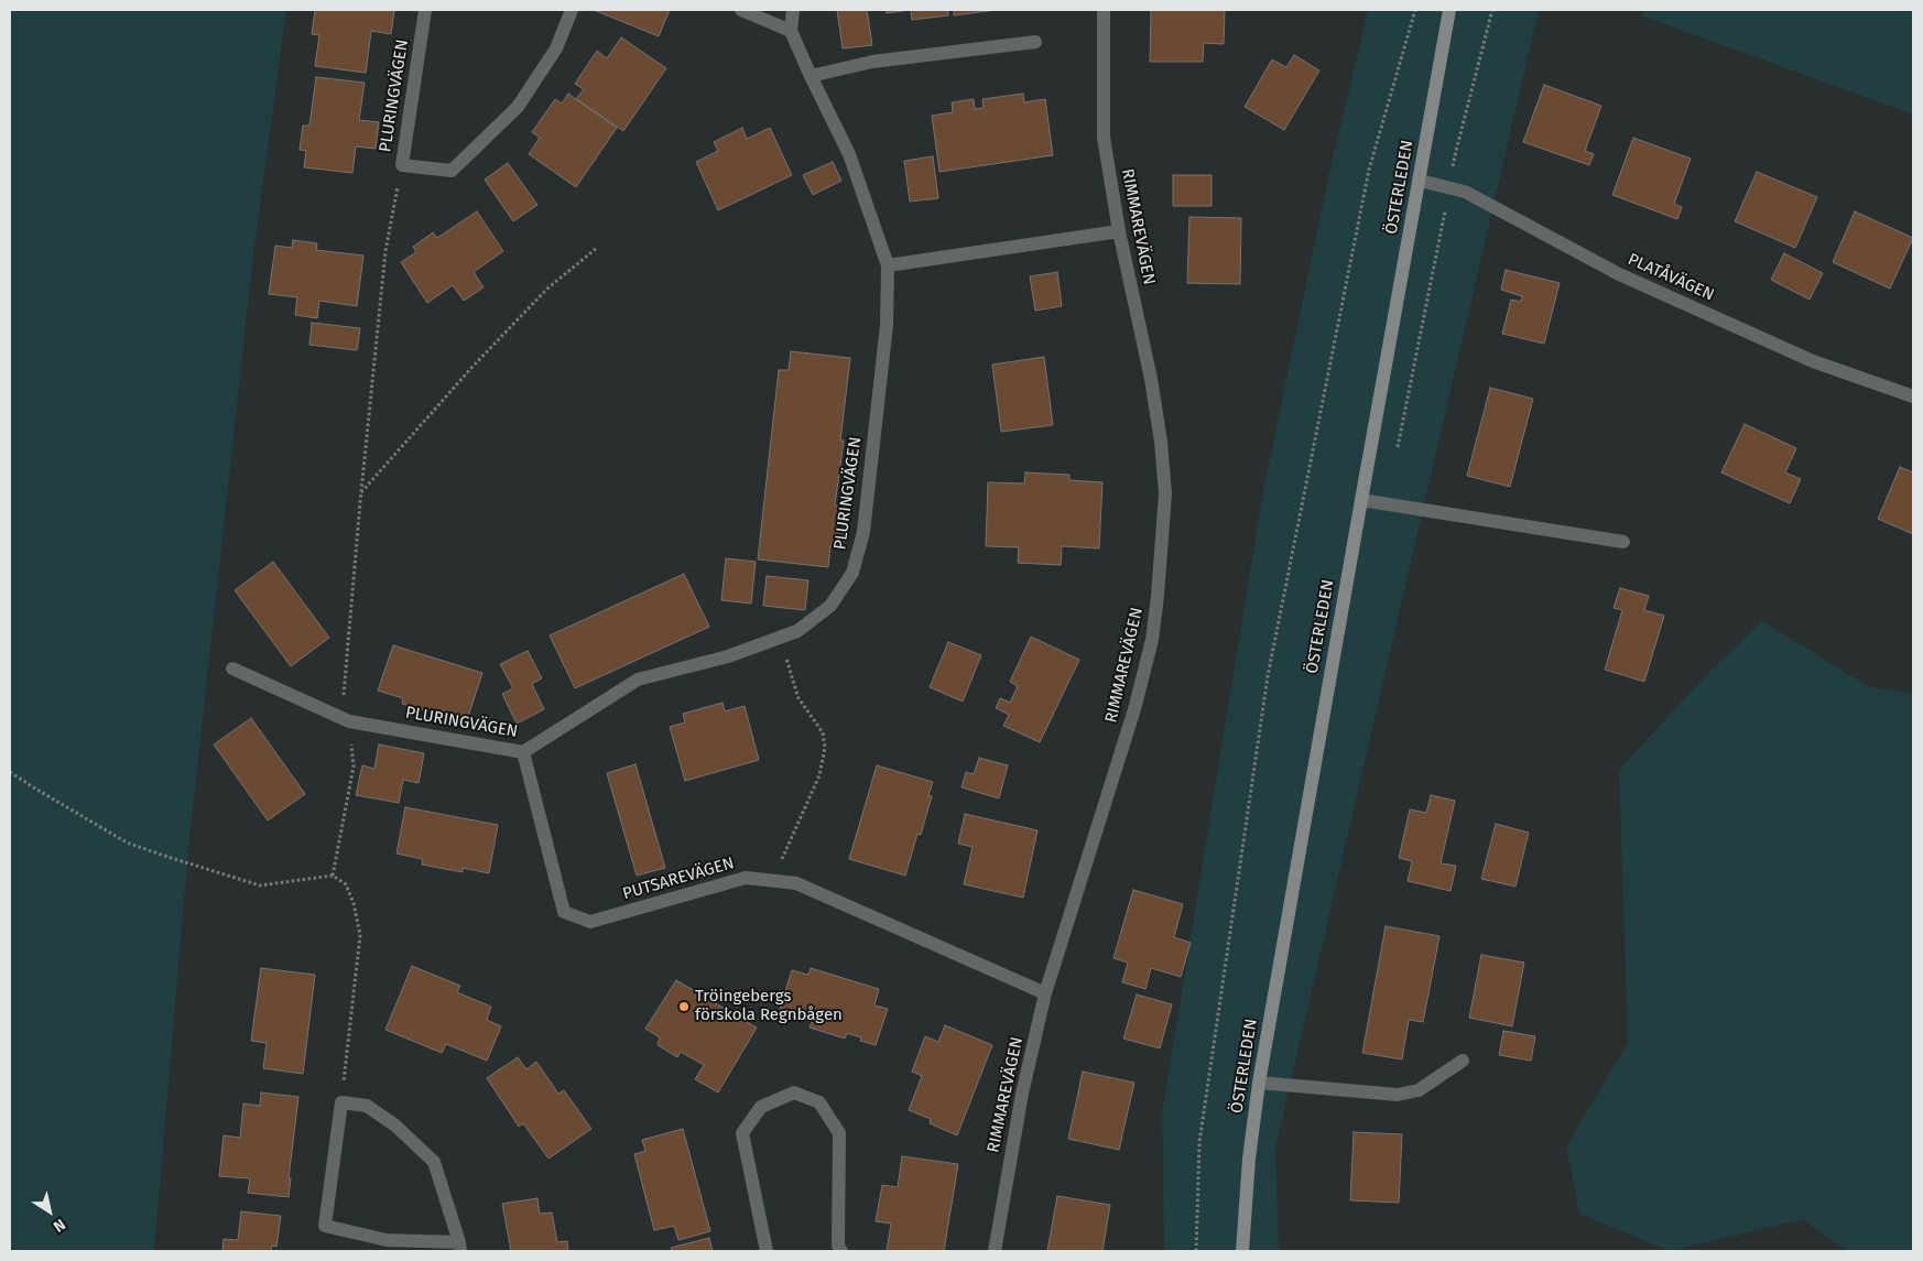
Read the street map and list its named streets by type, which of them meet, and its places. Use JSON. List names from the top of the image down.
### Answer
{
  "streets": {
    "street": [
      "PLURINGVÄGEN",
      "ÖSTERLEDEN",
      "RIMMAREVÄGEN",
      "PLATÅVÄGEN",
      "PUTSAREVÄGEN"
    ]
  },
  "crossings": [
    ["PLURINGVÄGEN", "PUTSAREVÄGEN"],
    ["ÖSTERLEDEN", "PLATÅVÄGEN"],
    ["RIMMAREVÄGEN", "PUTSAREVÄGEN"]
  ],
  "places": ["Tröingebergs förskola Regnbågen"],
  "north": "bottom right"
}
